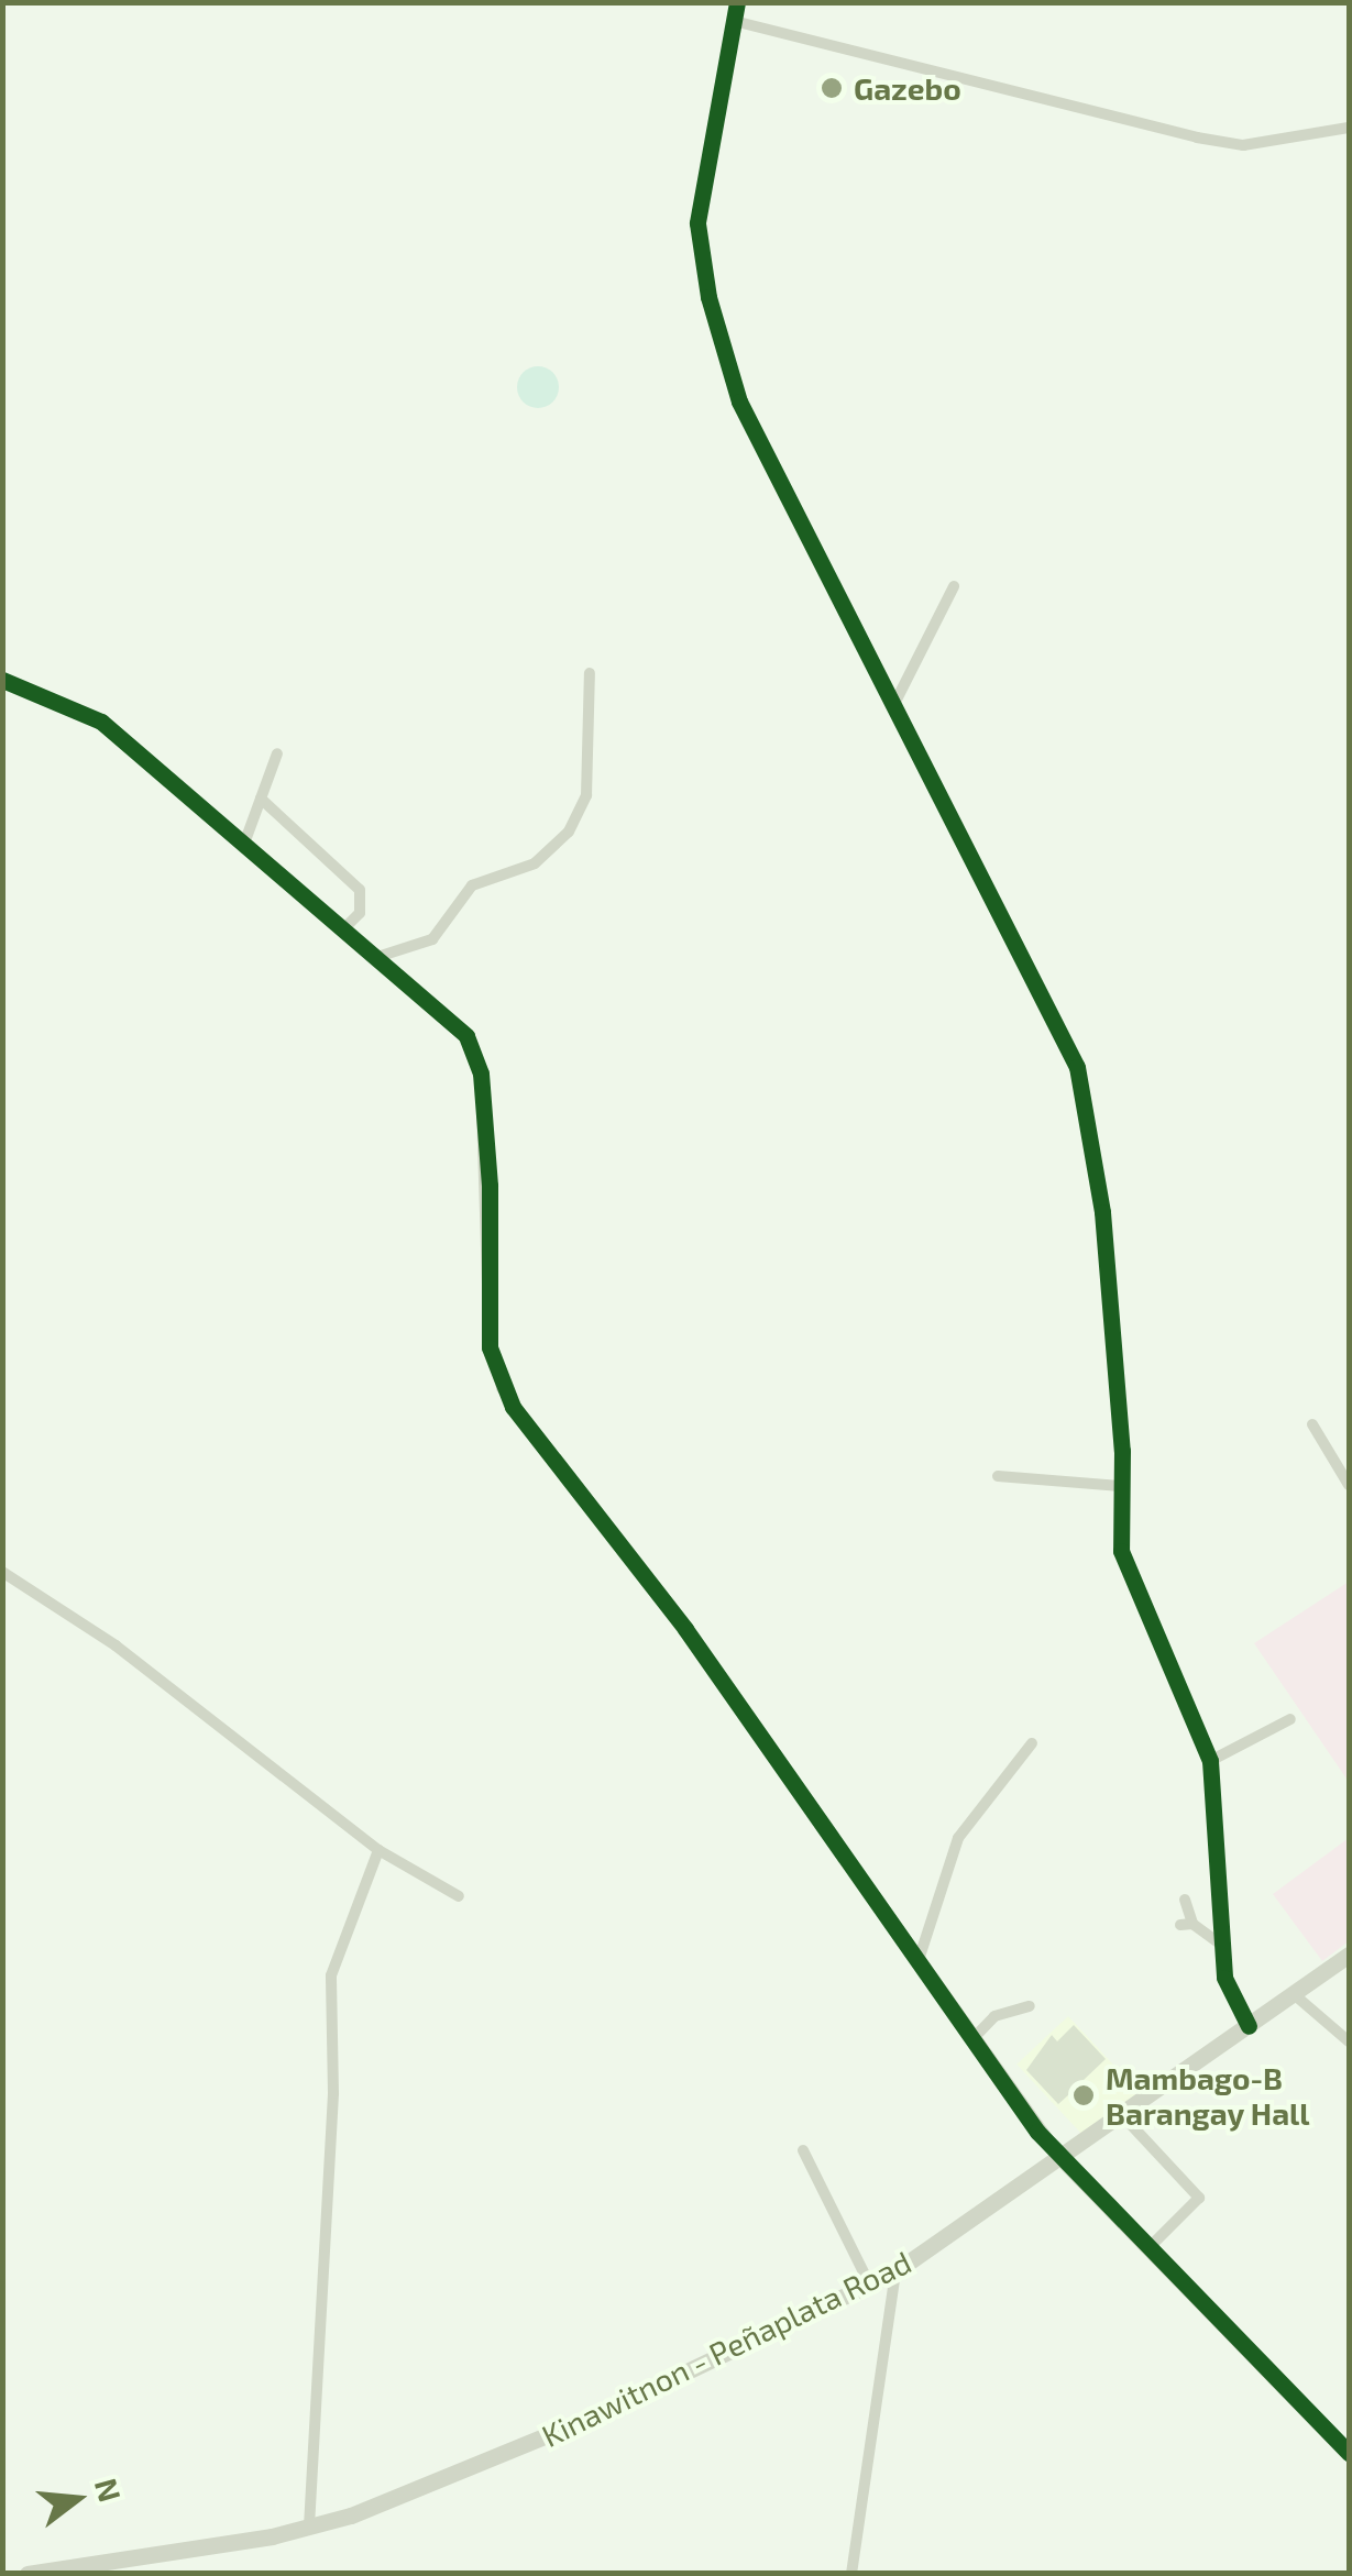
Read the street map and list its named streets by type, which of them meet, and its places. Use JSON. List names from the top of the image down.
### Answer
{
  "streets": {
    "street": ["Kinawitnon - Peñaplata Road"]
  },
  "places": ["Gazebo", "Mambago-B Barangay Hall"],
  "north": "right"
}
